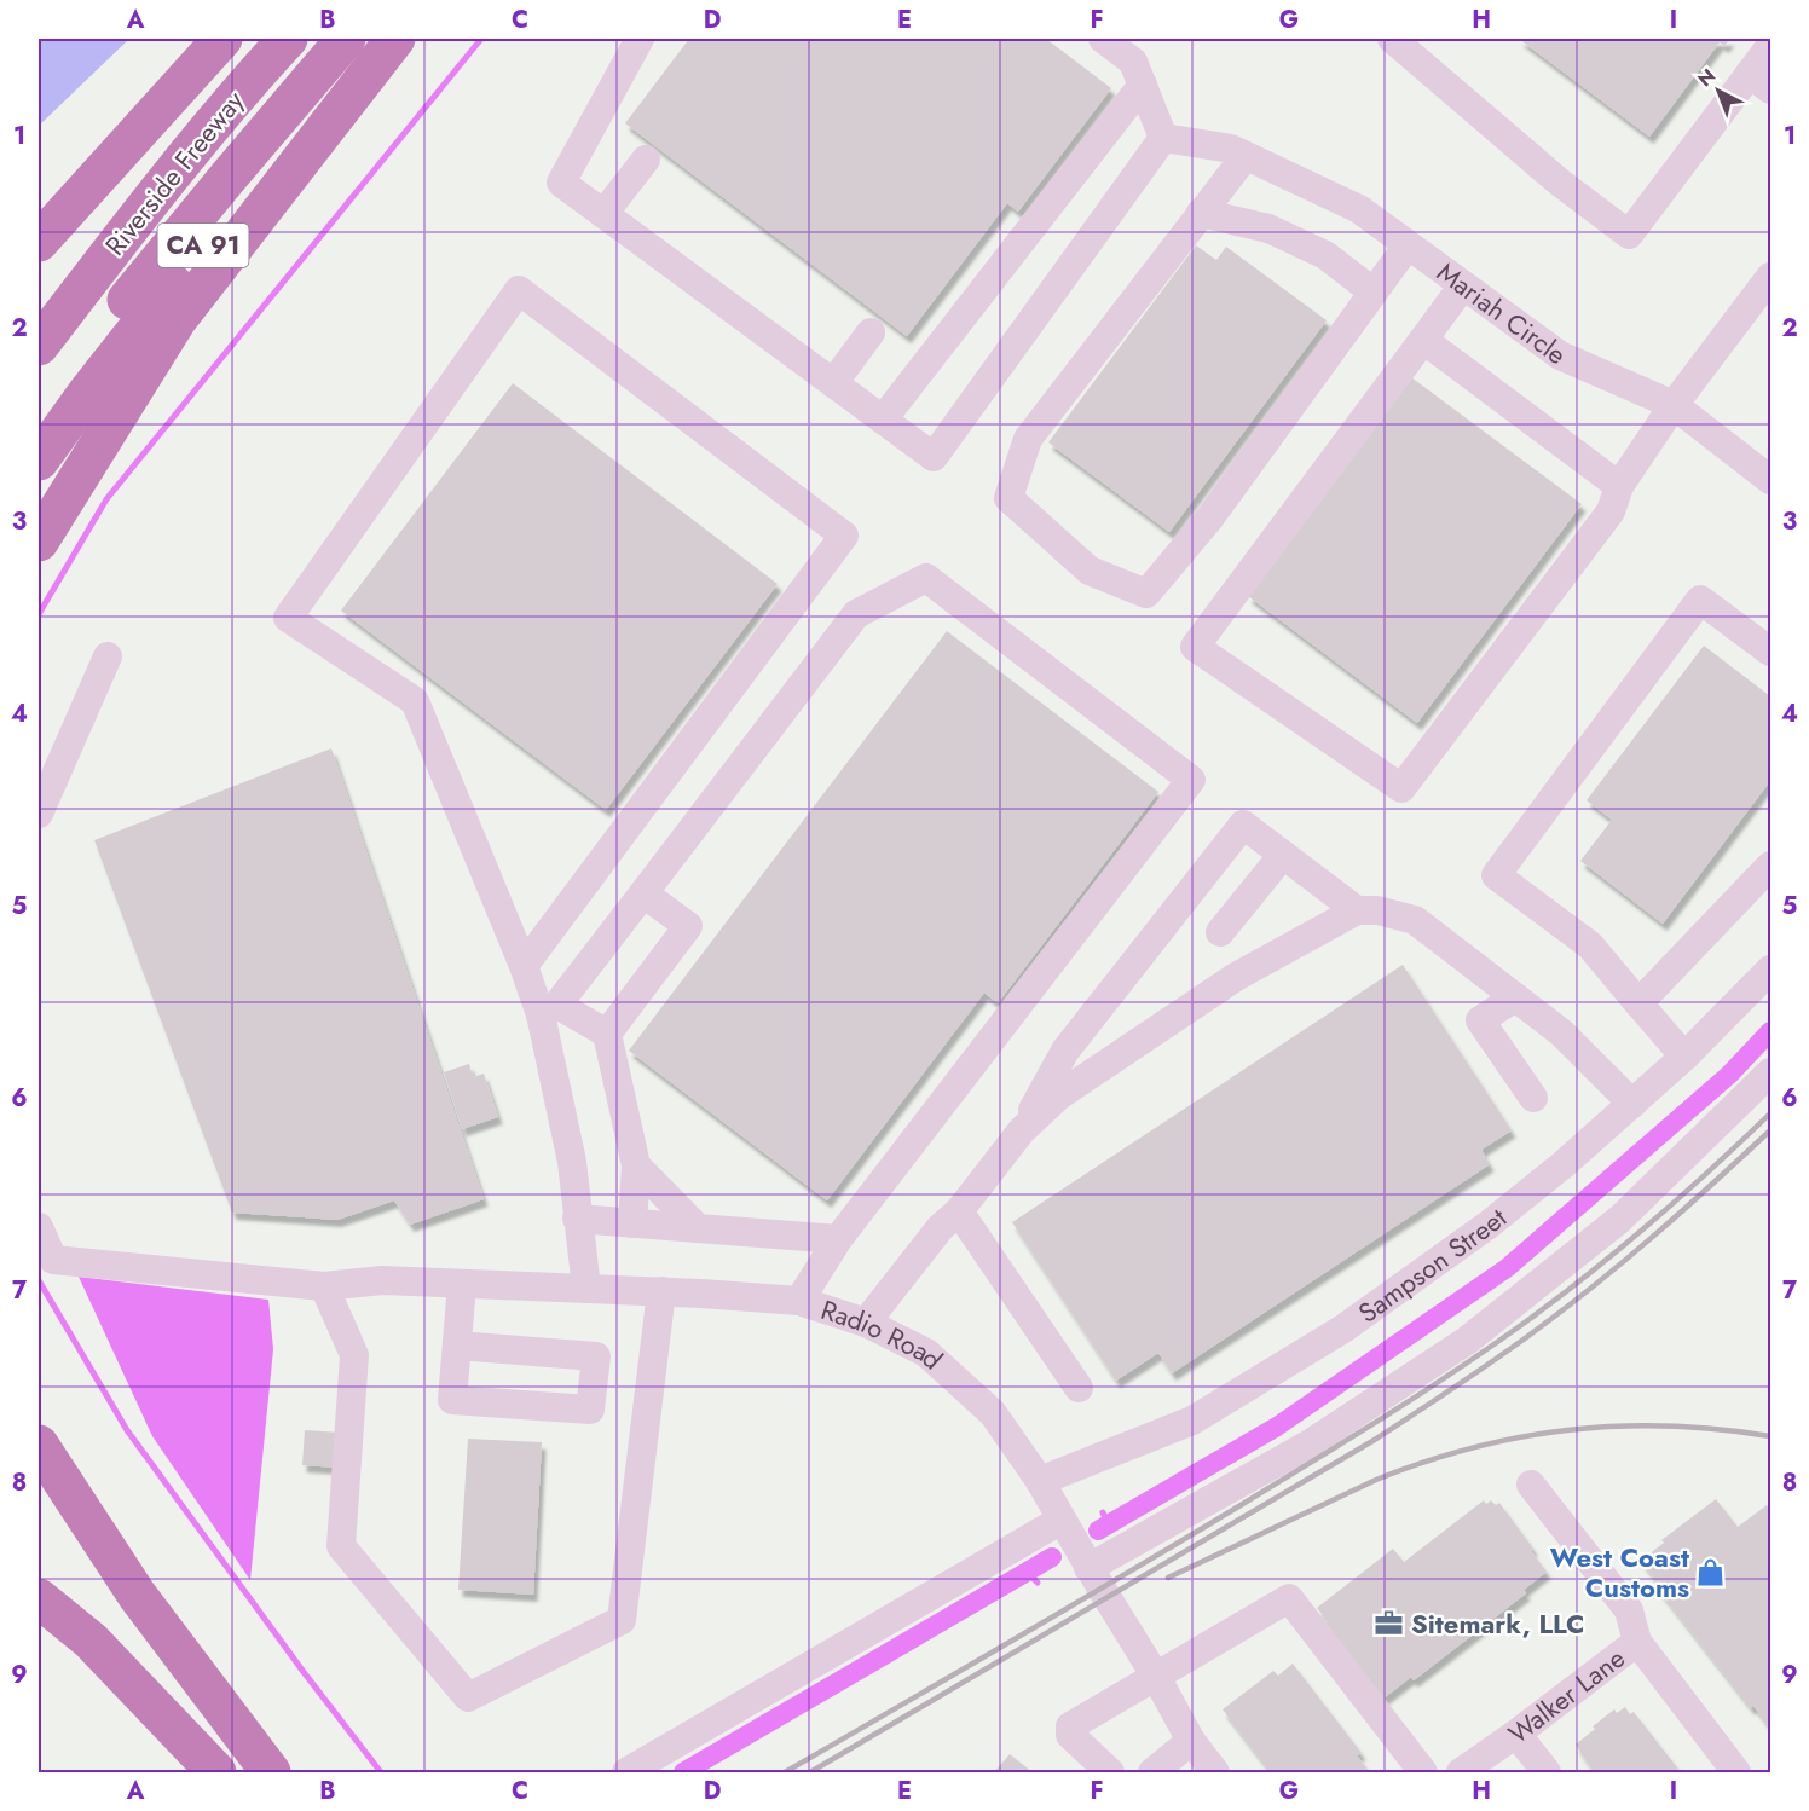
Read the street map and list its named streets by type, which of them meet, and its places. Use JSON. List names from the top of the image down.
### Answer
{
  "streets": {
    "highway": ["Riverside Freeway", "CA 91"],
    "street": [
      "Mariah Circle",
      "Sampson Street",
      "Radio Road",
      "Walker Lane"
    ]
  },
  "crossings": [
    ["Sampson Street", "Radio Road"]
  ],
  "places": {
    "shop": ["West Coast Customs"],
    "office": ["Sitemark, LLC"]
  },
  "north": "top left",
  "grid": {
    "columns": [
      "A",
      "B",
      "C",
      "D",
      "E",
      "F",
      "G",
      "H",
      "I"
    ],
    "rows": [
      "1",
      "2",
      "3",
      "4",
      "5",
      "6",
      "7",
      "8",
      "9"
    ]
  }
}
